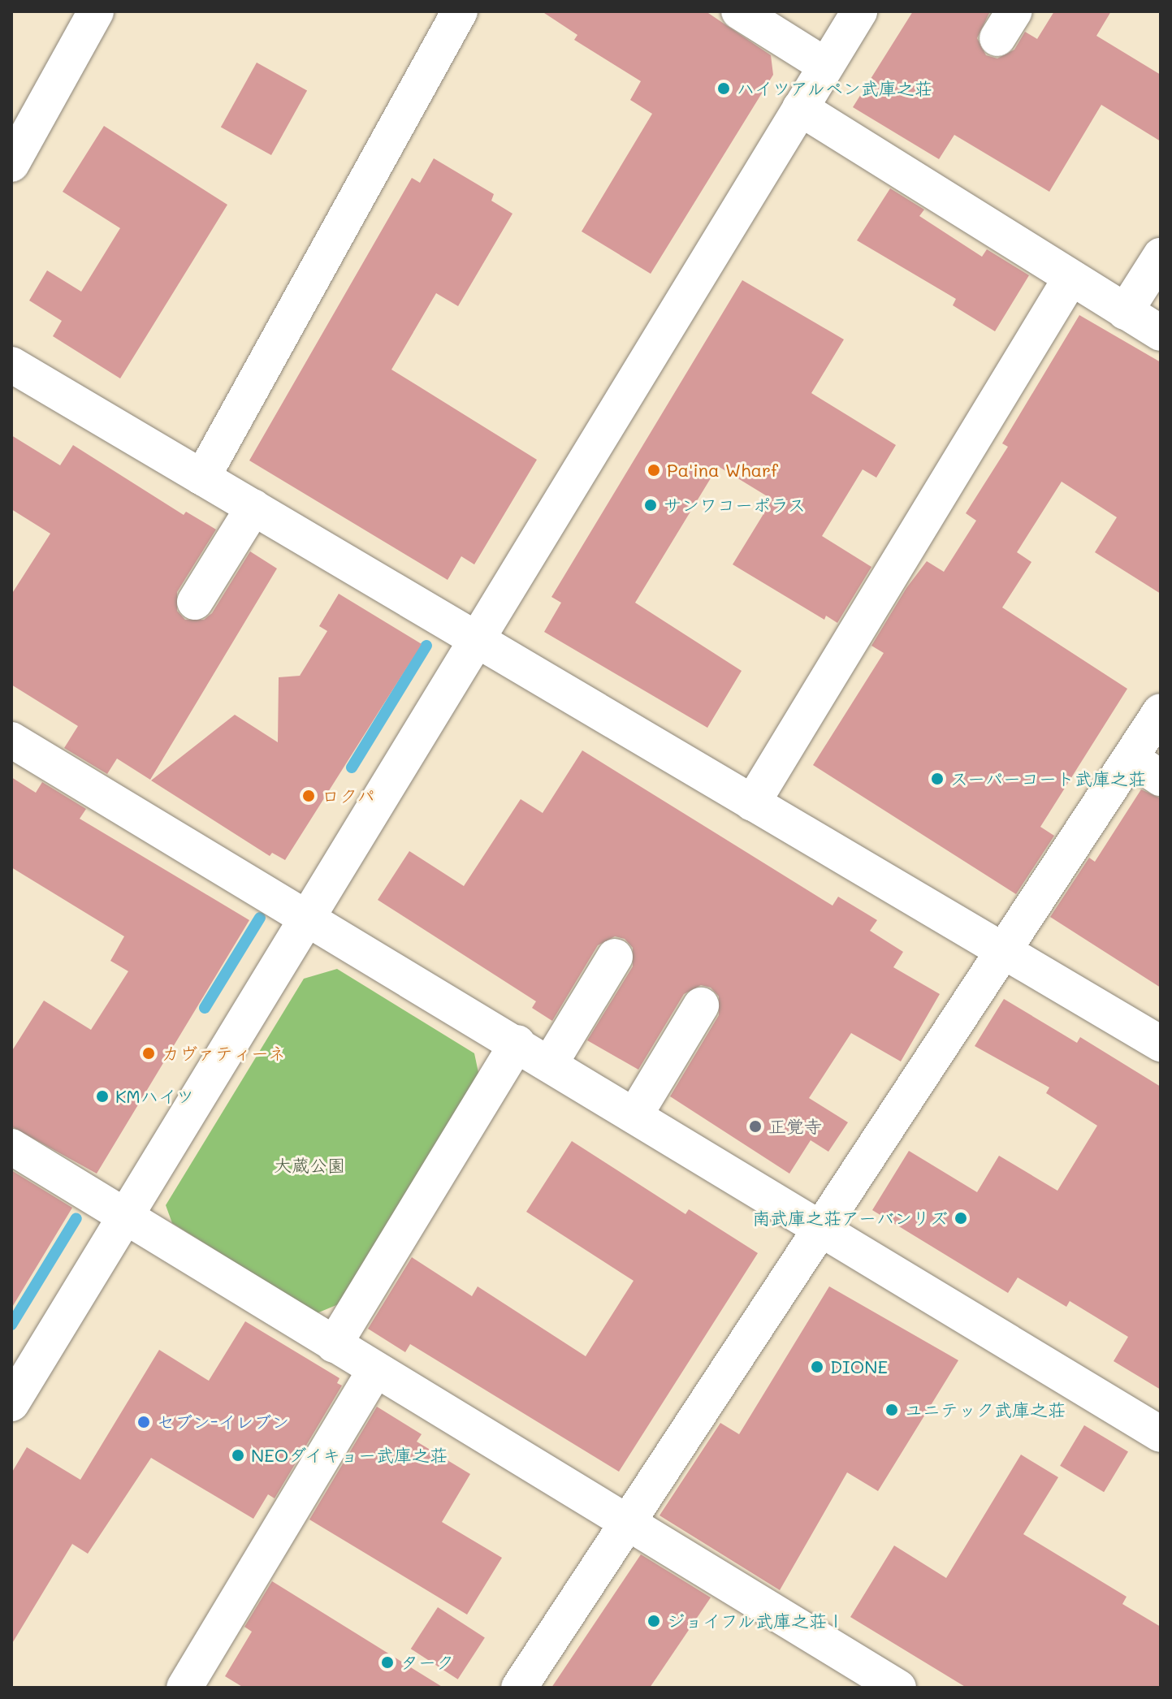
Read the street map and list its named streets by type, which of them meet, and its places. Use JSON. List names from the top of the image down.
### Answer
{
  "parks": ["大蔵公園"],
  "places": [
    "ハイツアルペン武庫之荘",
    "Pa'ina Wharf",
    "サンワコーポラス",
    "スーパーコート武庫之荘",
    "ロクパ",
    "カヴァティーネ",
    "KMハイツ",
    "正覚寺",
    "南武庫之荘アーバンリズ",
    "DIONE",
    "ユニテック武庫之荘",
    "セブン-イレブン",
    "NEOダイキョー武庫之荘",
    "ジョイフル武庫之荘Ⅰ",
    "ターク"
  ]
}
